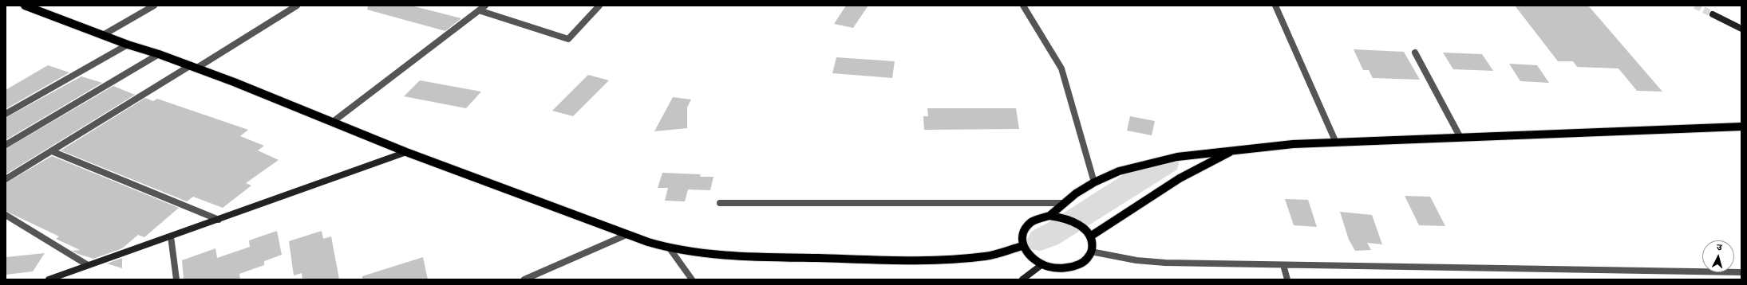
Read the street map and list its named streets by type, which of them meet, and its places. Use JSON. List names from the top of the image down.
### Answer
{
  "north": "top"
}
